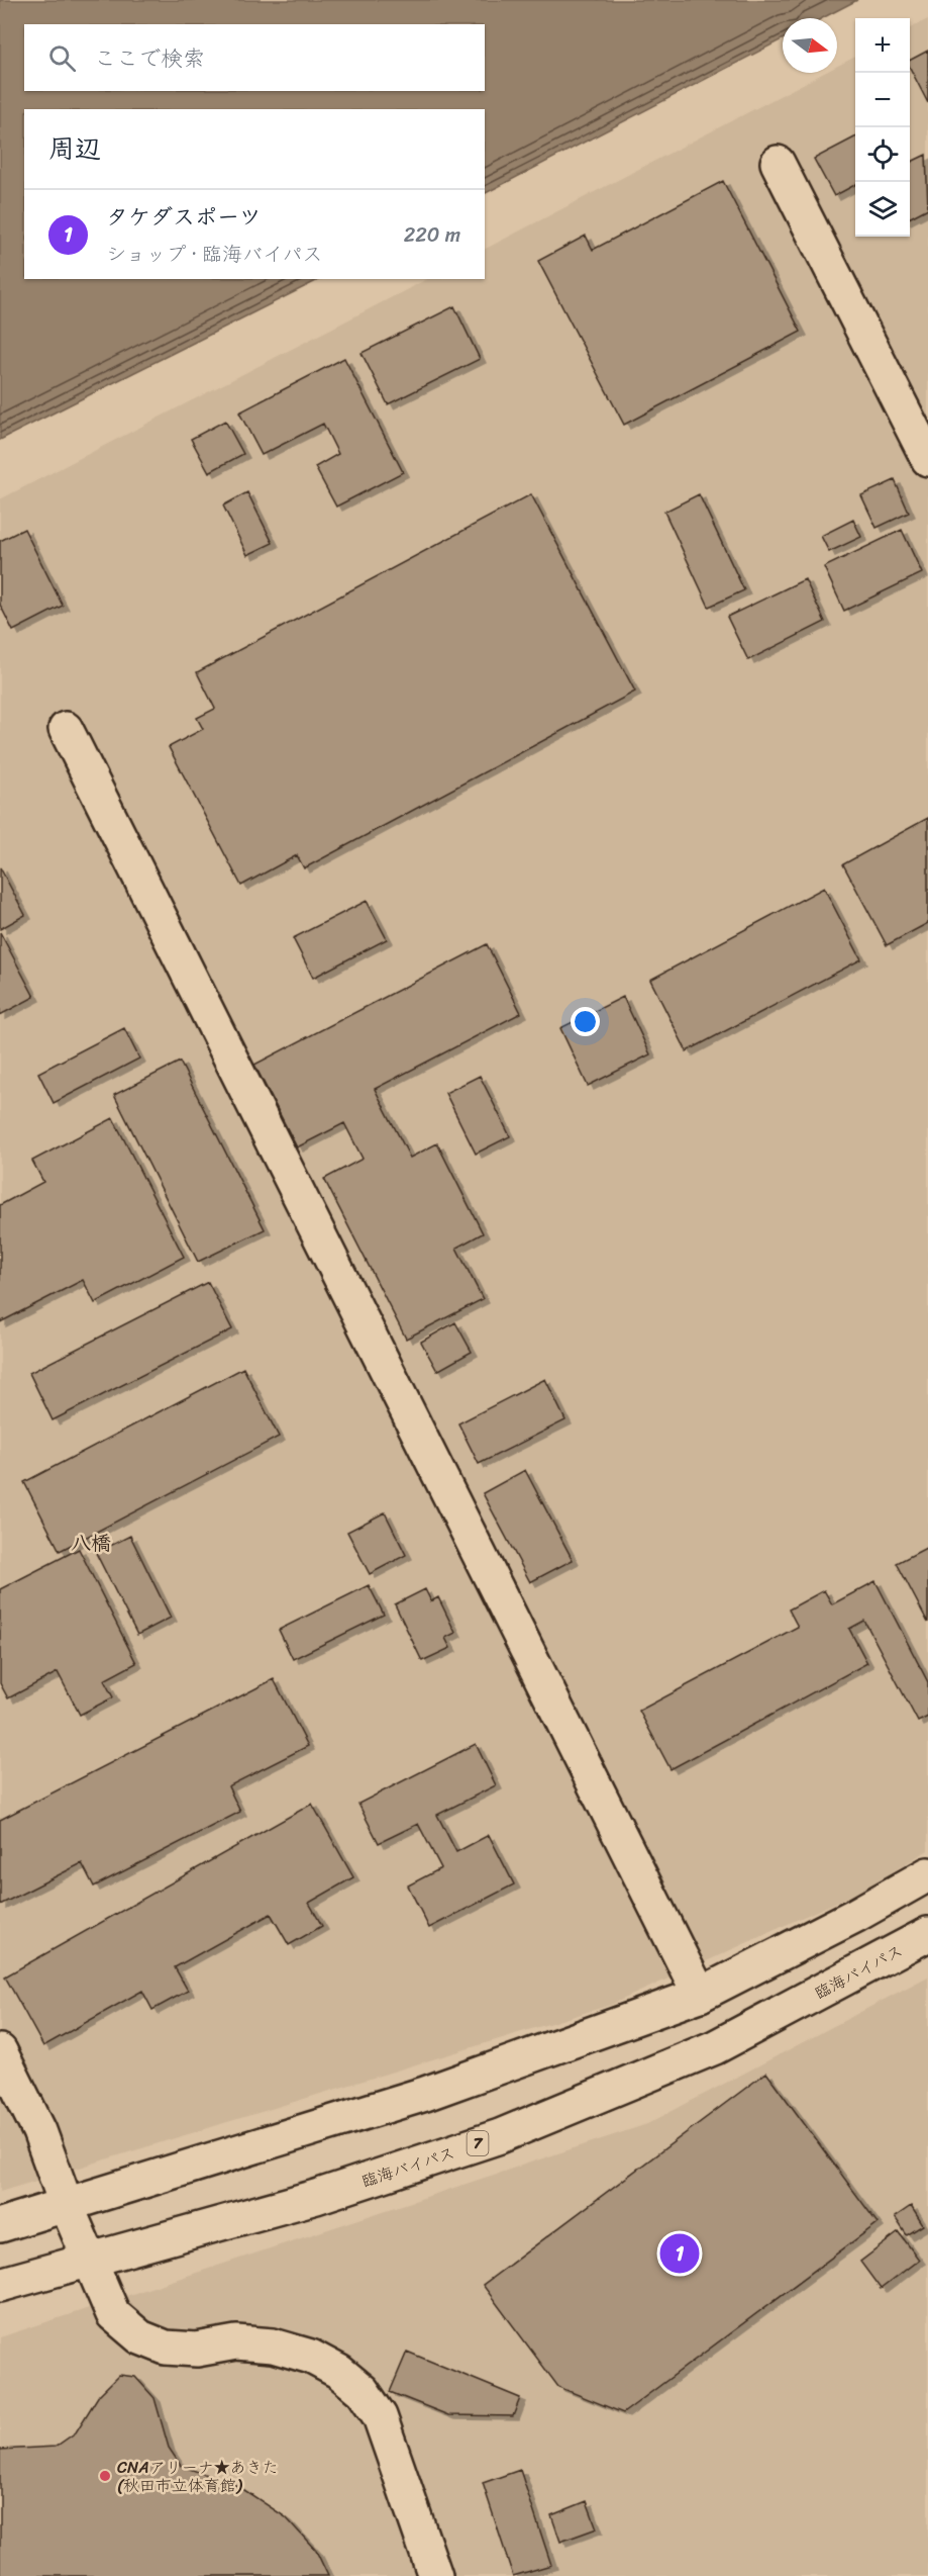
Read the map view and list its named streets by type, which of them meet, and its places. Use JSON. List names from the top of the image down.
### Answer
{
  "streets": {
    "main road": ["臨海バイパス", "7"]
  },
  "districts": ["八橋"],
  "places": ["CNAアリーナ★あきた (秋田市立体育館)"],
  "north": "right",
  "page": {
    "map_buttons": ["+", "−"],
    "search": "ここで検索",
    "heading": "周辺",
    "list": [
      {
        "mark": "1",
        "name": "タケダスポーツ",
        "note": "ショップ · 臨海バイパス",
        "value": "220 m"
      }
    ],
    "pins": "1"
  }
}
